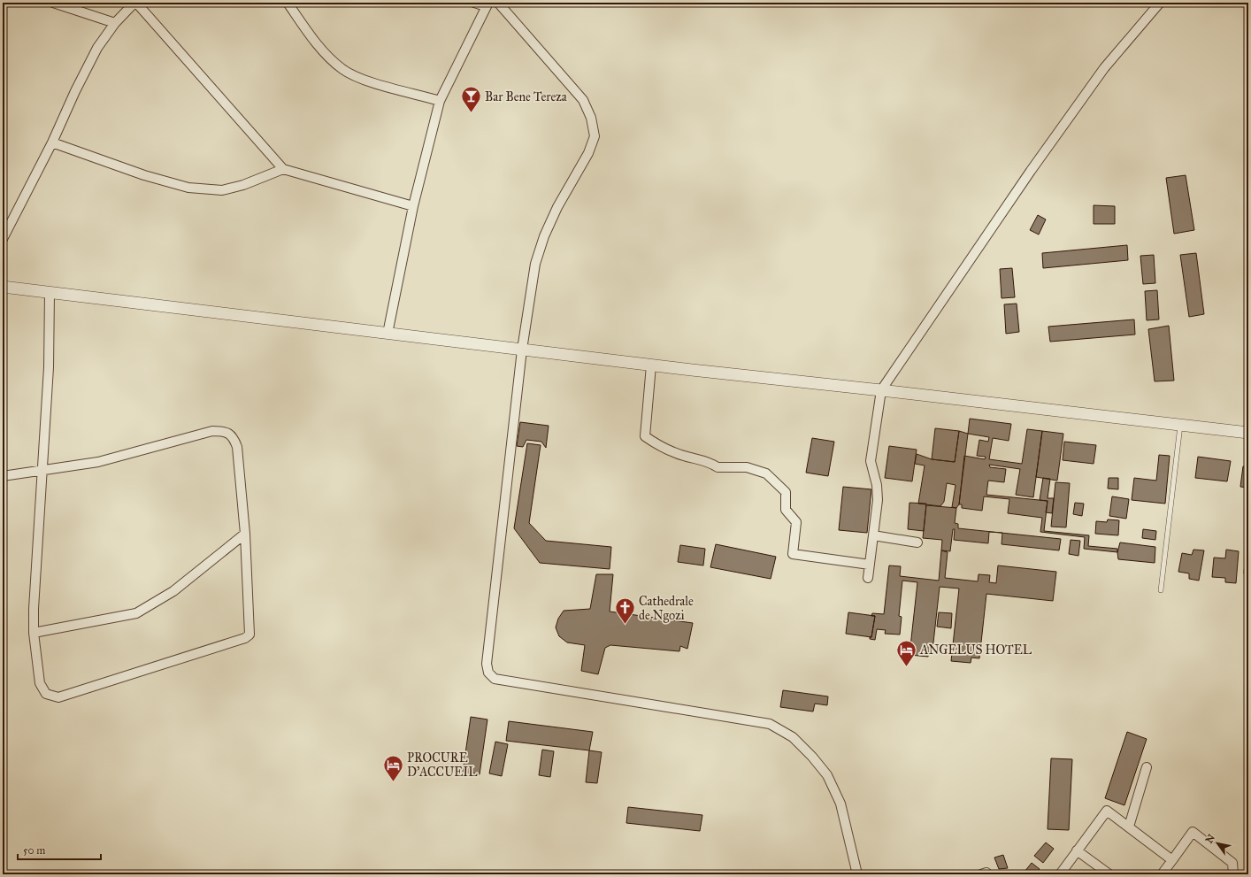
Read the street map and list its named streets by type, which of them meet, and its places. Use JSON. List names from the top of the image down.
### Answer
{
  "places": {
    "bar": ["Bar Bene Tereza"],
    "church": ["Cathedrale de Ngozi"],
    "hotel": ["ANGELUS HOTEL", "PROCURE D'ACCUEIL"]
  },
  "scale_bar": "50 m",
  "north": "top left"
}
